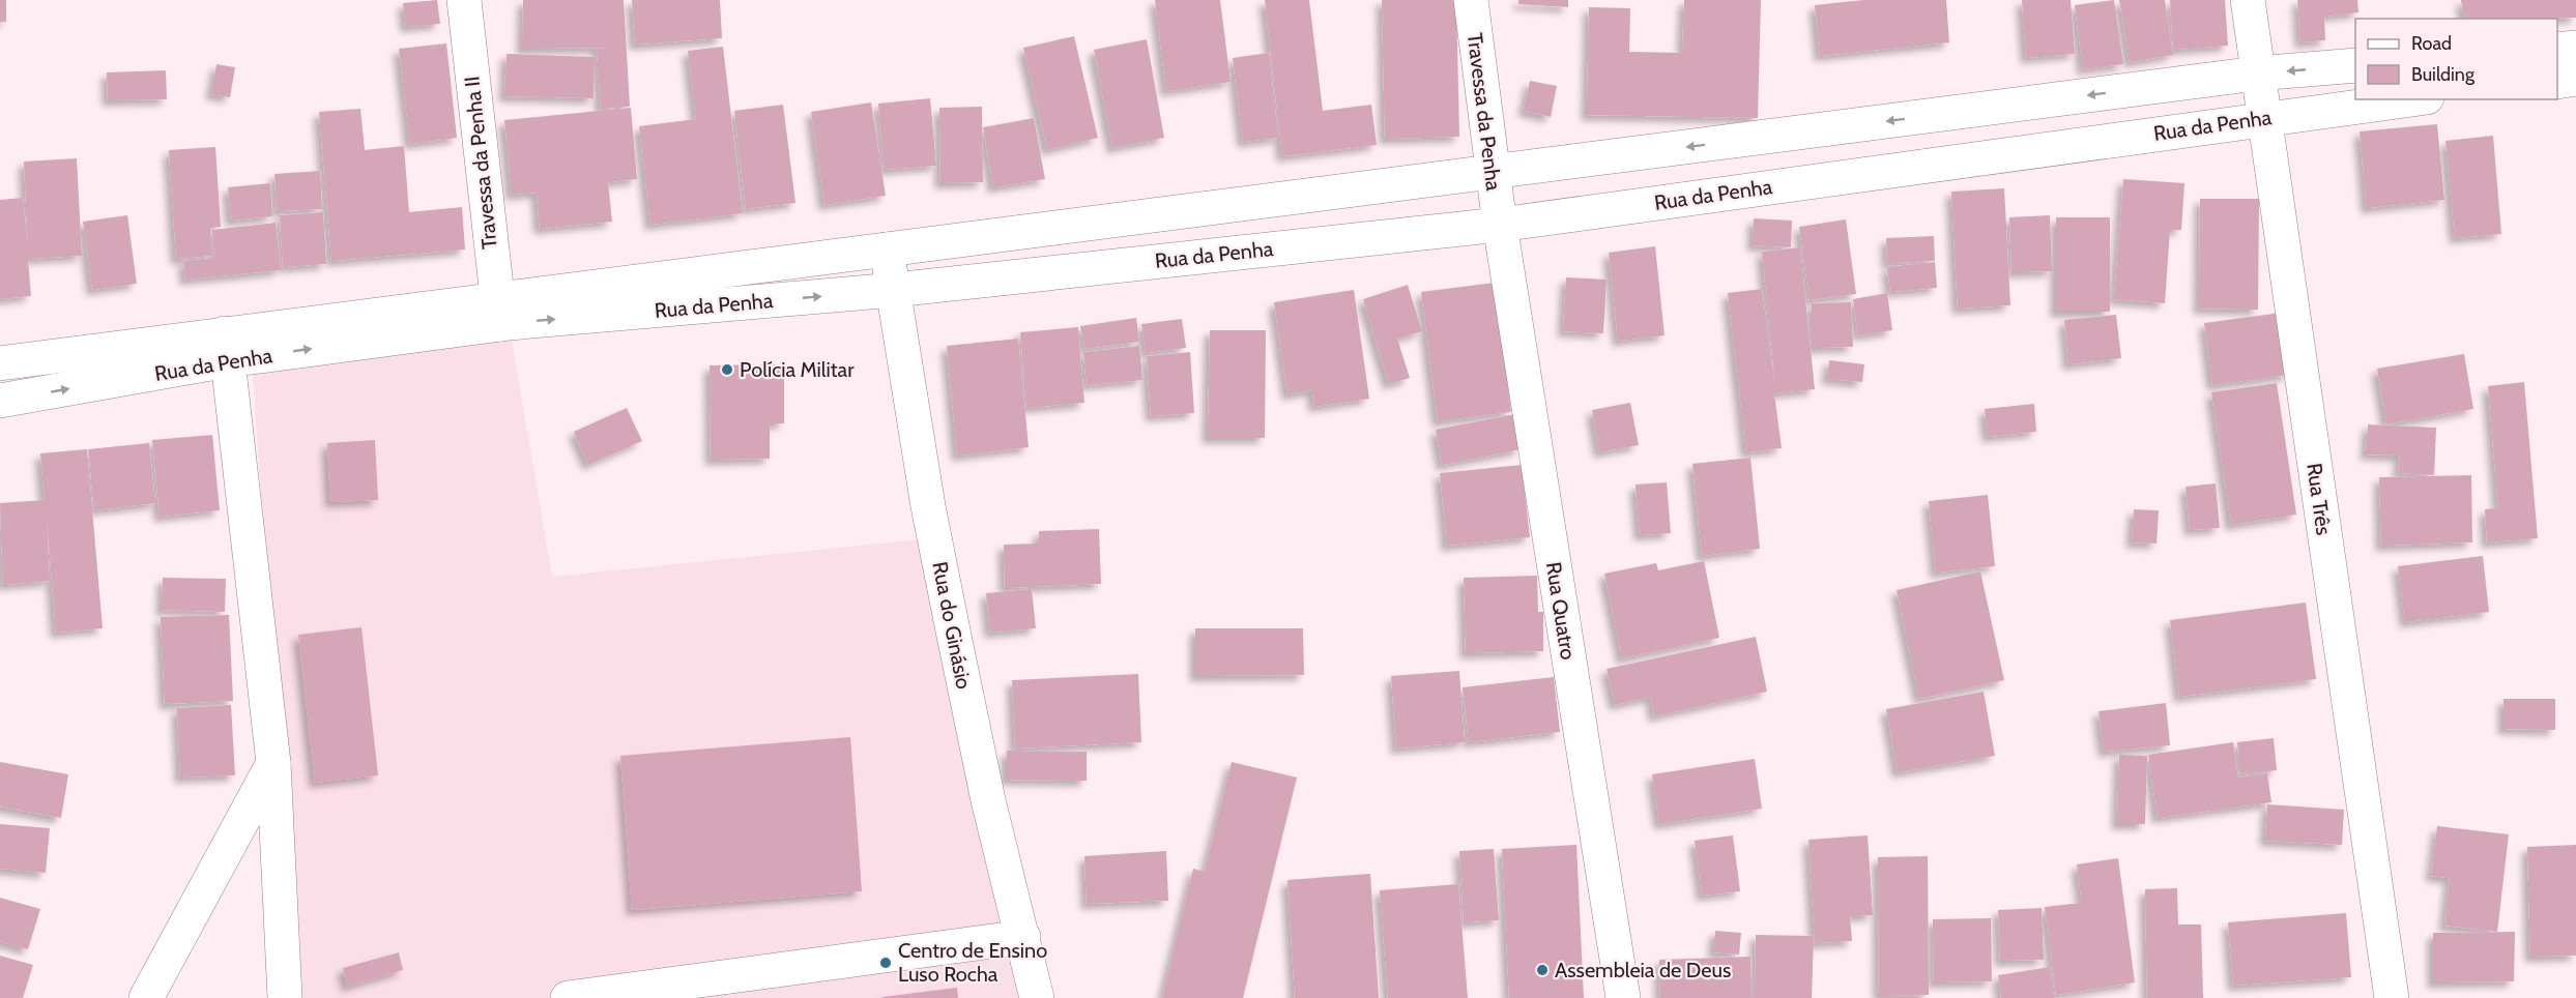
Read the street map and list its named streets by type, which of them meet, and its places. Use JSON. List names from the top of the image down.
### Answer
{
  "streets": {
    "street": [
      "Travessa da Penha",
      "Rua da Penha",
      "Travessa da Penha II",
      "Rua Três",
      "Rua Quatro",
      "Rua do Ginásio"
    ]
  },
  "crossings": [
    ["Travessa da Penha", "Rua da Penha"],
    ["Travessa da Penha", "Rua Quatro"],
    ["Rua da Penha", "Travessa da Penha II"],
    ["Rua da Penha", "Rua Três"],
    ["Rua da Penha", "Rua Quatro"],
    ["Rua da Penha", "Rua do Ginásio"]
  ],
  "places": ["Polícia Militar", "Centro de Ensino Luso Rocha", "Assembleia de Deus"],
  "legend": ["Road", "Building"]
}
